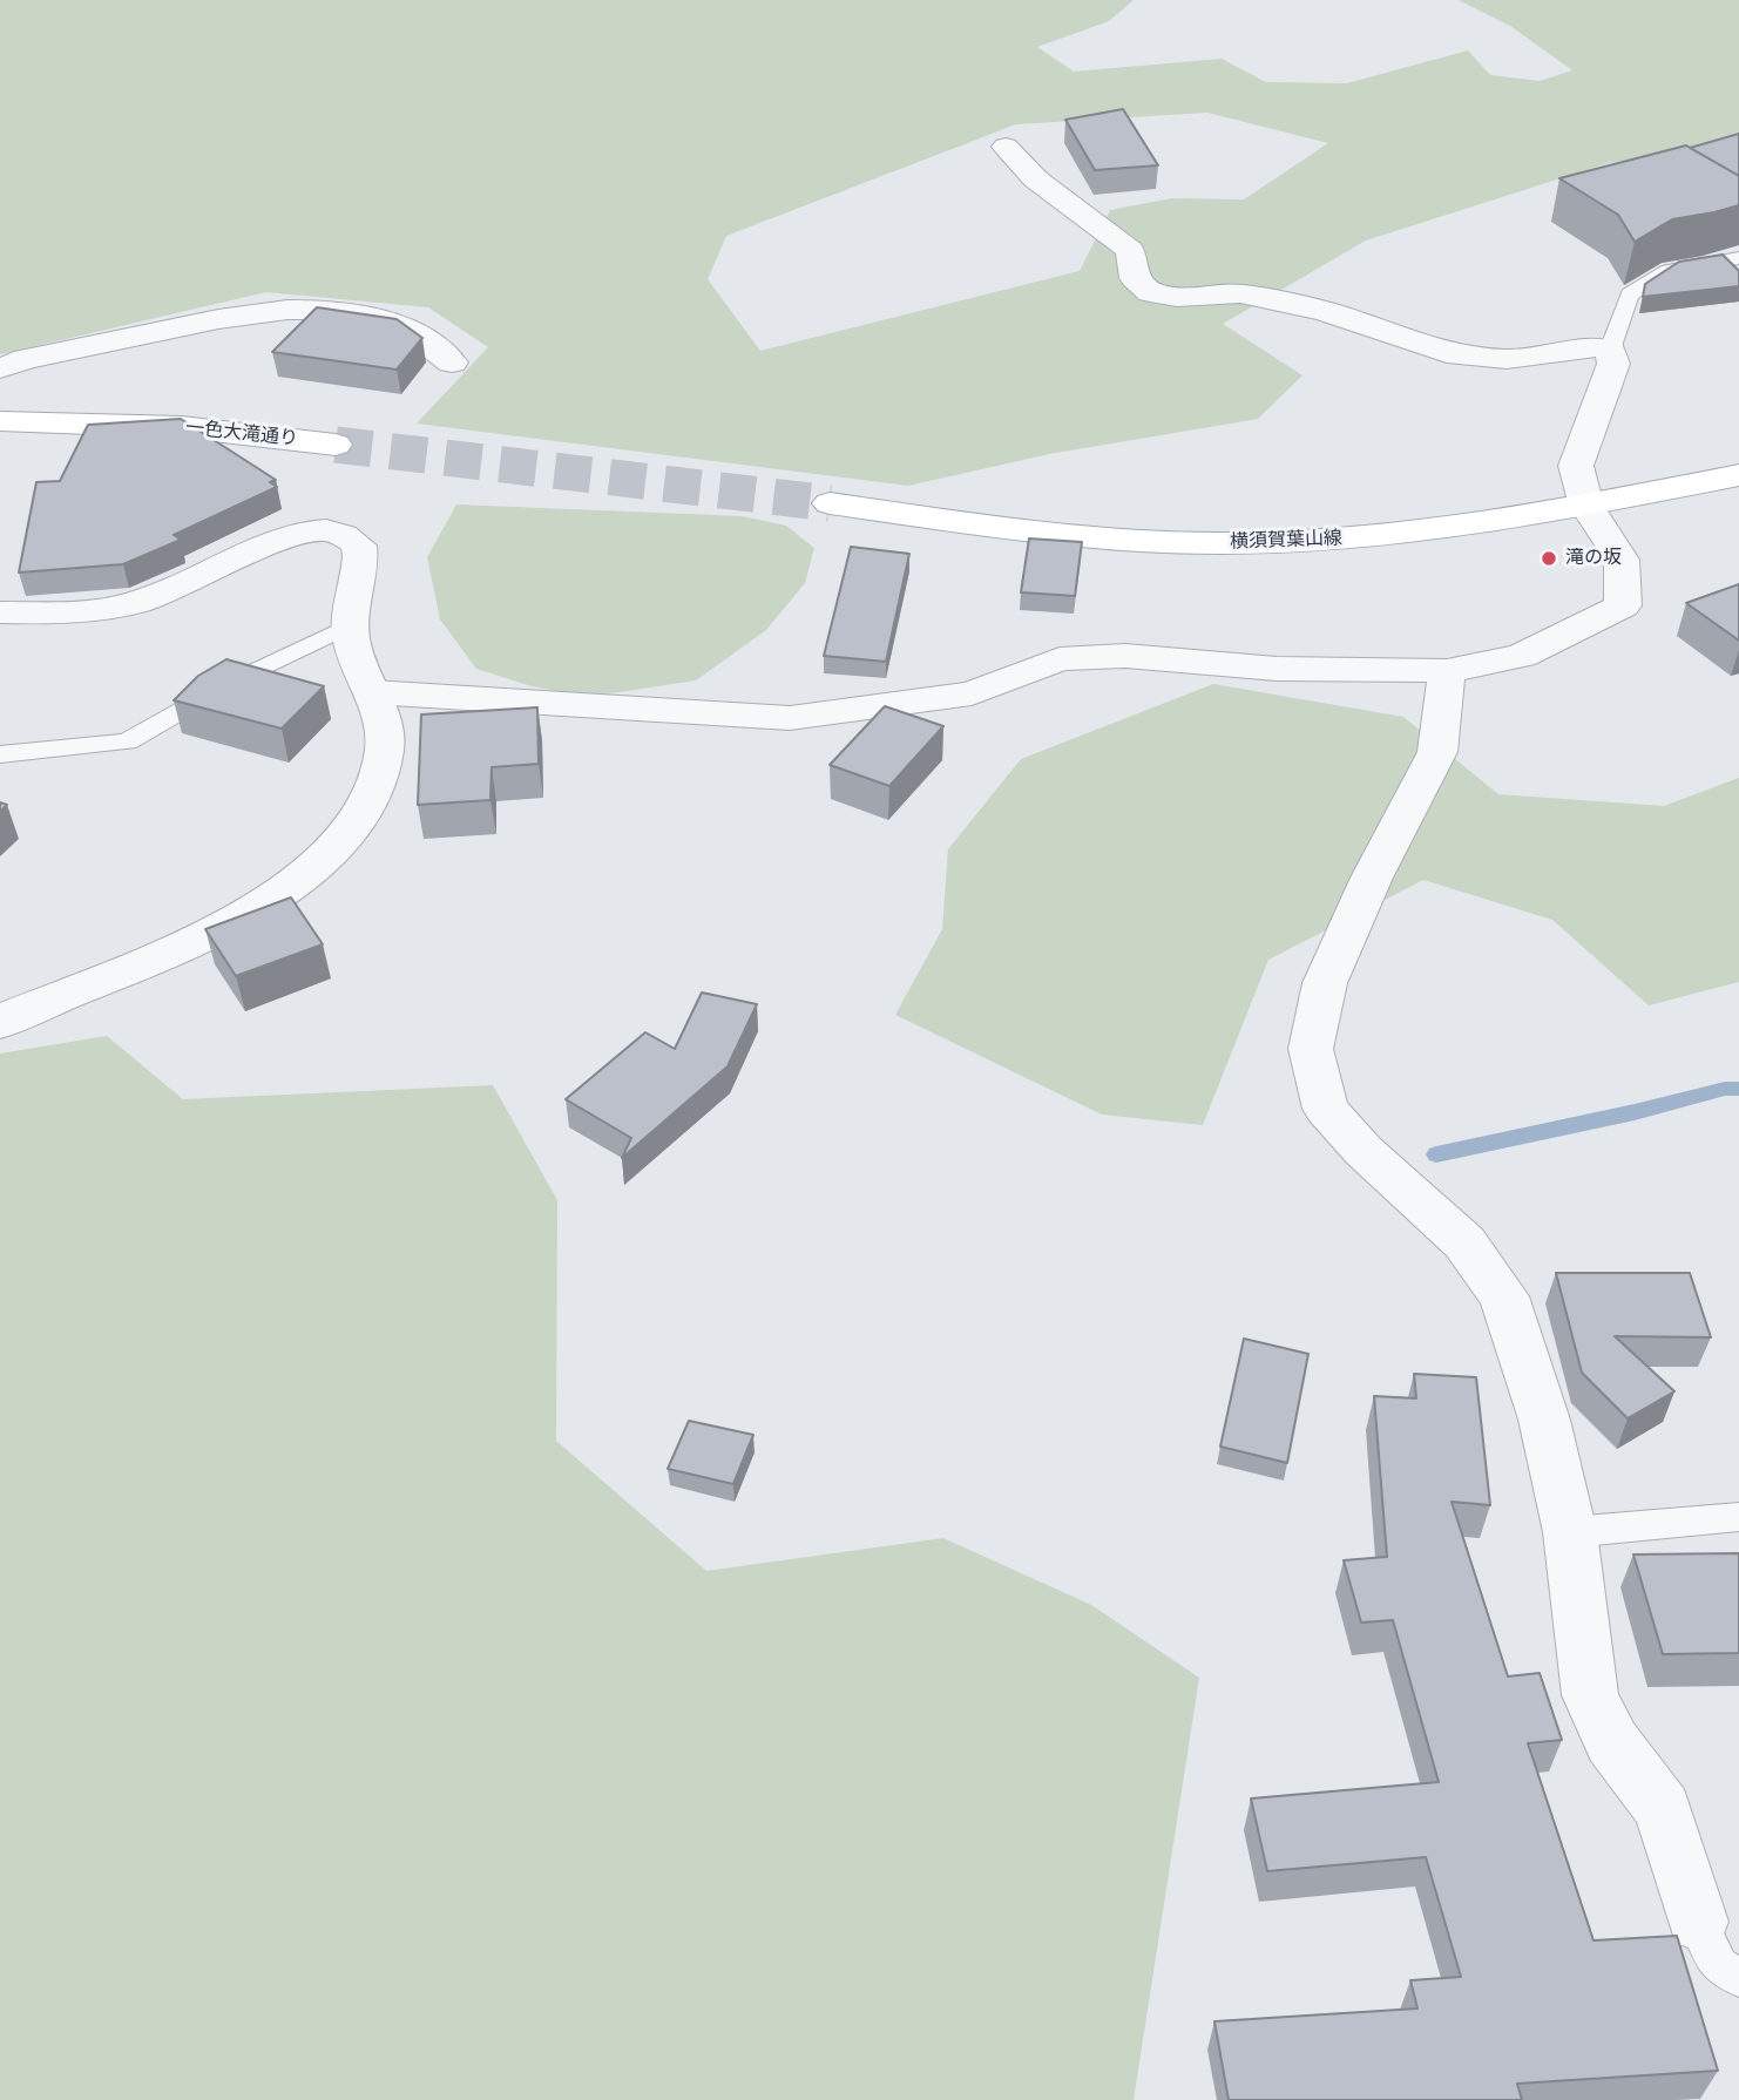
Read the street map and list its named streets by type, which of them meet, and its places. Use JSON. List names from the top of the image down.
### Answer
{
  "streets": {
    "main road": ["一色大滝通り", "横須賀葉山線"]
  },
  "places": ["滝の坂"]
}
